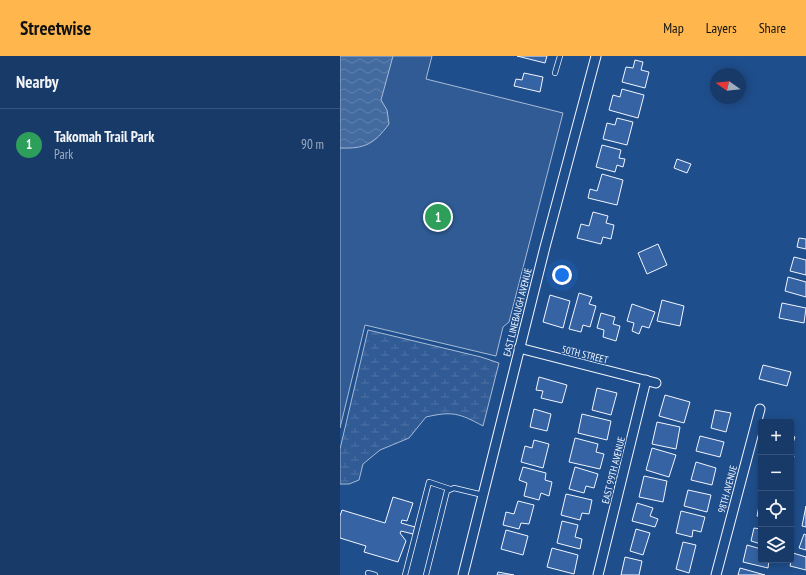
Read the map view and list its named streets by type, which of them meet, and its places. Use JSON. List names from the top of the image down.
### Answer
{
  "streets": {
    "street": [
      "EAST LINEBAUGH AVENUE",
      "50TH STREET",
      "EAST 99TH AVENUE",
      "98TH AVENUE"
    ]
  },
  "crossings": [
    ["EAST LINEBAUGH AVENUE", "50TH STREET"],
    ["50TH STREET", "EAST 99TH AVENUE"]
  ],
  "north": "left",
  "page": {
    "header": "Streetwise",
    "nav": ["Map", "Layers", "Share"],
    "heading": "Nearby",
    "list": [
      {
        "mark": "1",
        "name": "Takomah Trail Park",
        "note": "Park",
        "value": "90 m"
      }
    ],
    "pins": "1",
    "map_buttons": ["+", "−"]
  }
}
